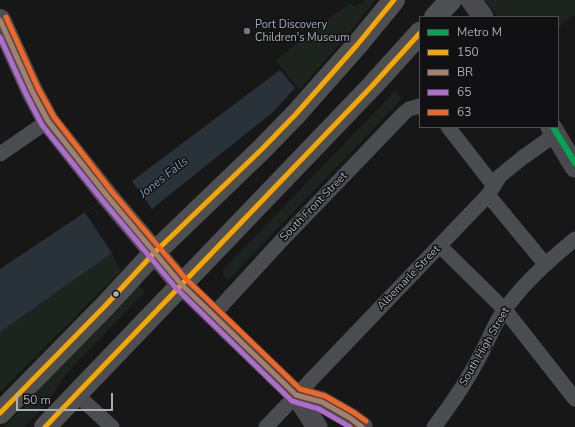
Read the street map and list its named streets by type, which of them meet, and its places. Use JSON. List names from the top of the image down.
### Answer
{
  "streets": {
    "street": ["South Front Street", "Albemarle Street", "South High Street"]
  },
  "water": ["Jones Falls"],
  "places": ["Port Discovery Children's Museum"],
  "lines": [
    "transit line 150",
    "transit line 63",
    "transit line BR",
    "transit line 65",
    "metro line M"
  ],
  "legend": [
    "Metro M",
    "150",
    "BR",
    "65",
    "63"
  ],
  "scale_bar": "50 m"
}
